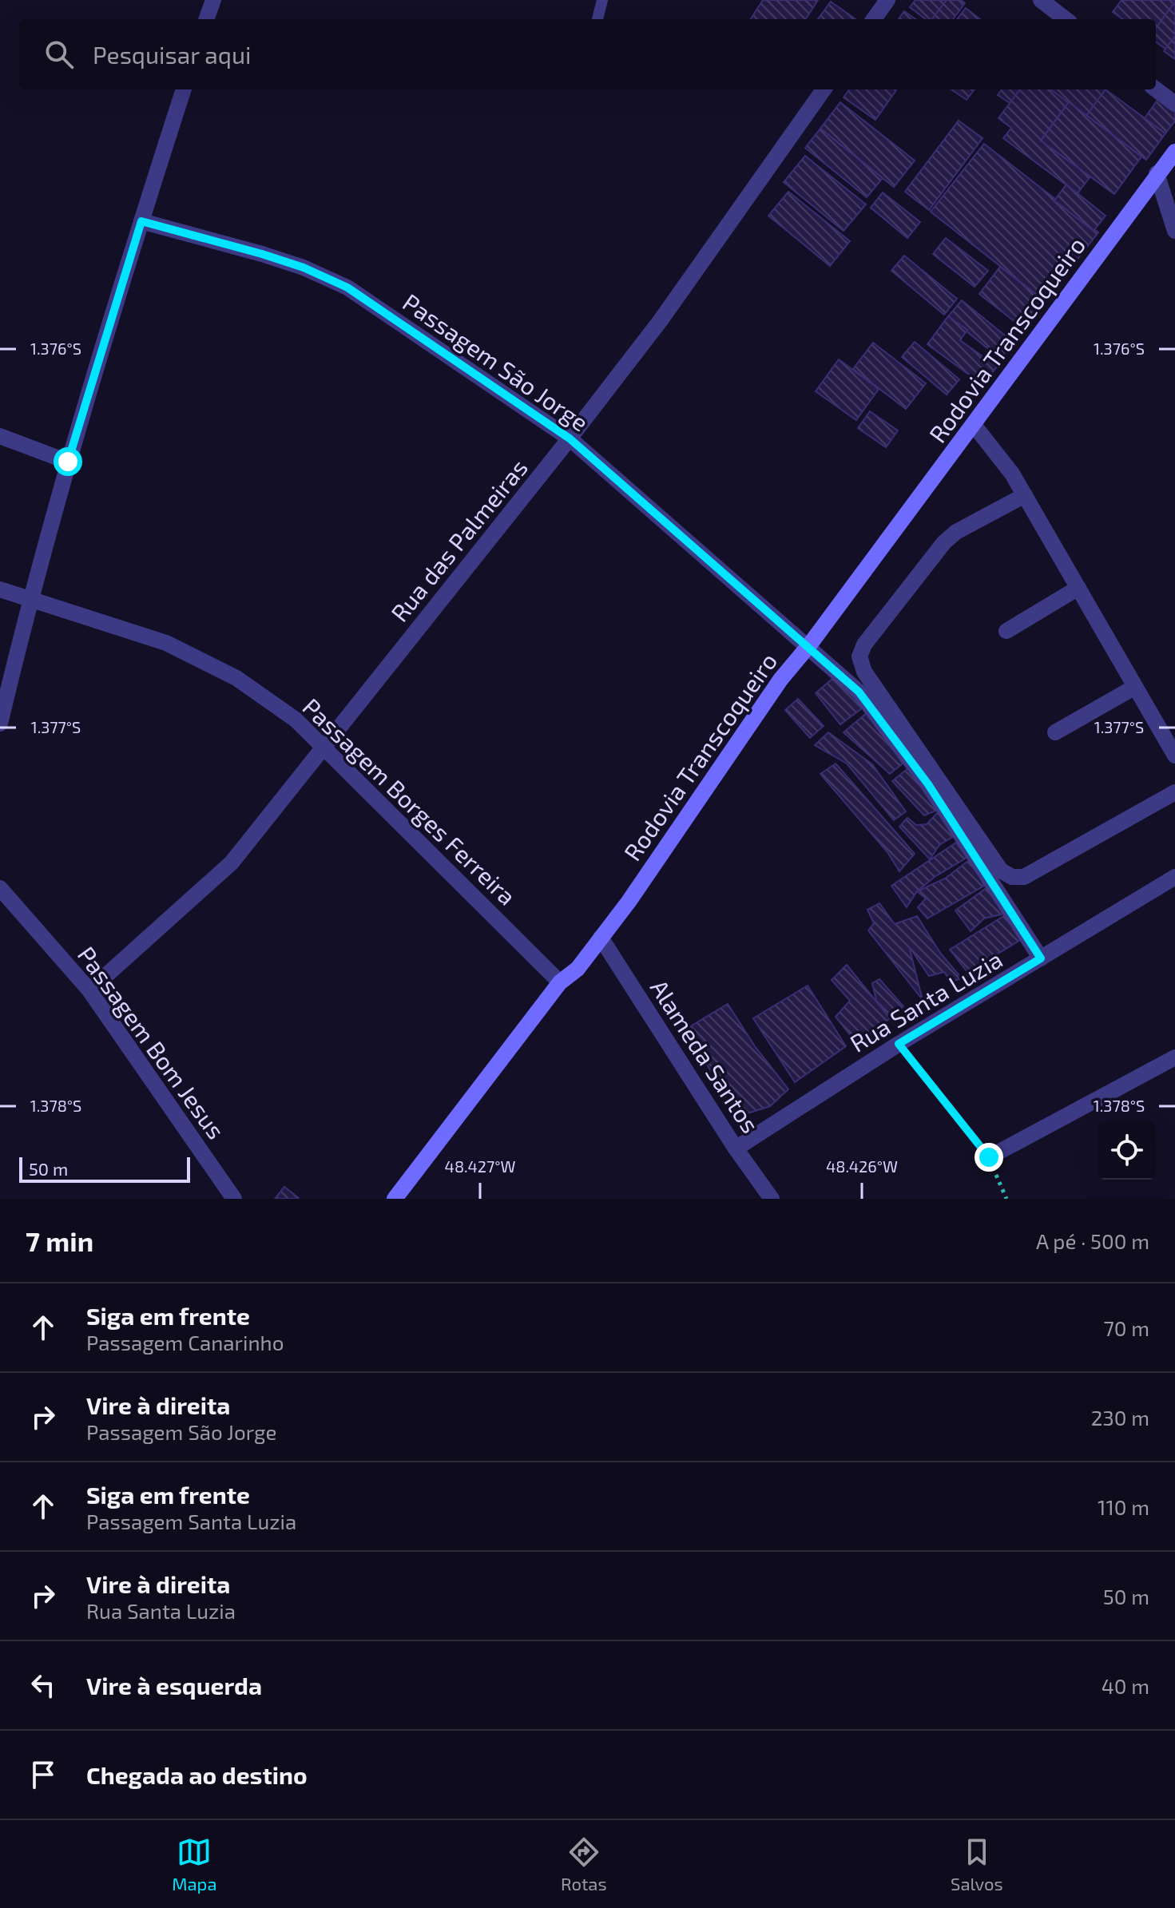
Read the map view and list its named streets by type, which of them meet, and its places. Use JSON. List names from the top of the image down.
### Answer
{
  "streets": {
    "main road": ["Rodovia Transcoqueiro"],
    "street": [
      "Passagem São Jorge",
      "Rua das Palmeiras",
      "Passagem Borges Ferreira",
      "Rua Santa Luzia",
      "Passagem Bom Jesus",
      "Alameda Santos"
    ]
  },
  "crossings": [
    ["Rodovia Transcoqueiro", "Passagem São Jorge"],
    ["Rodovia Transcoqueiro", "Passagem Borges Ferreira"],
    ["Rodovia Transcoqueiro", "Alameda Santos"],
    ["Passagem São Jorge", "Rua das Palmeiras"],
    ["Passagem São Jorge", "Rua Santa Luzia"],
    ["Rua das Palmeiras", "Passagem Borges Ferreira"],
    ["Rua das Palmeiras", "Passagem Bom Jesus"],
    ["Rua Santa Luzia", "Alameda Santos"]
  ],
  "scale_bar": "50 m",
  "page": {
    "search": "Pesquisar aqui",
    "scale": "50 m",
    "heading": ["7 min", "A pé · 500 m"],
    "list": [
      ["Siga em frente", "Passagem Canarinho", "70 m"],
      ["Vire à direita", "Passagem São Jorge", "230 m"],
      ["Siga em frente", "Passagem Santa Luzia", "110 m"],
      ["Vire à direita", "Rua Santa Luzia", "50 m"],
      ["Vire à esquerda", "40 m"],
      "Chegada ao destino"
    ],
    "nav": ["Mapa", "Rotas", "Salvos"]
  },
  "coordinates": [
    "1.376°S",
    "1.377°S",
    "1.378°S",
    "48.427°W",
    "48.426°W"
  ]
}
